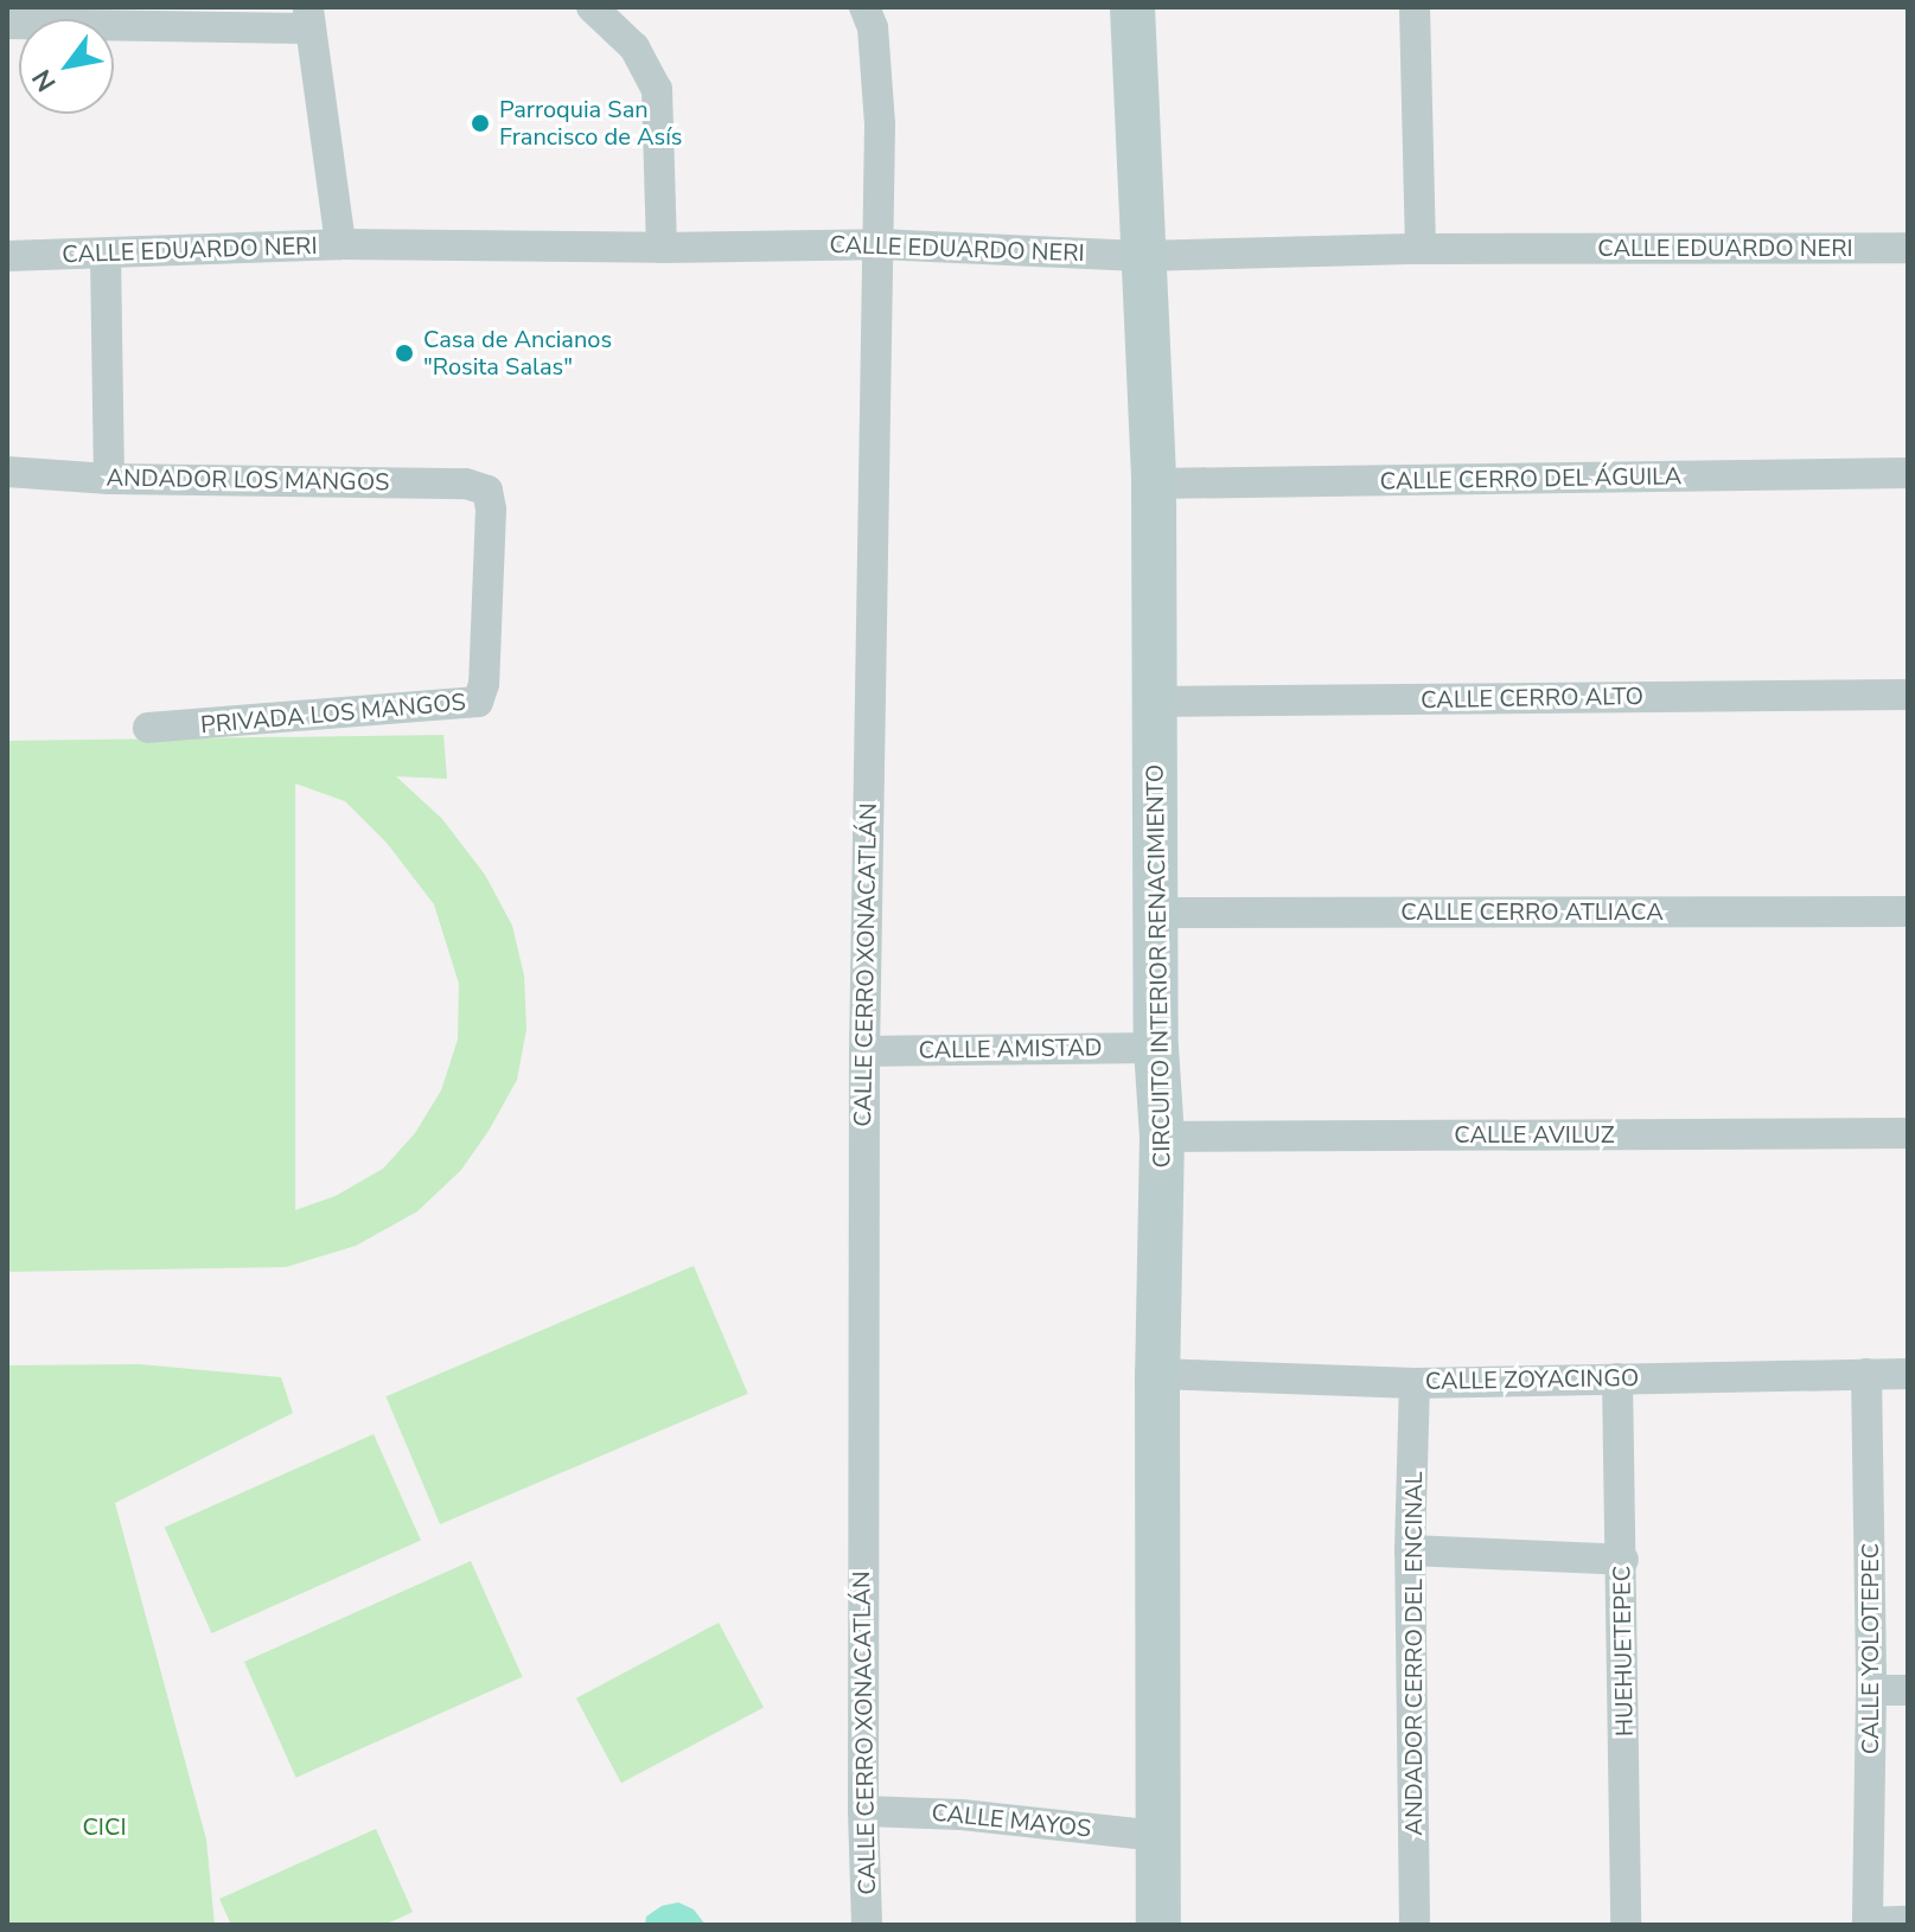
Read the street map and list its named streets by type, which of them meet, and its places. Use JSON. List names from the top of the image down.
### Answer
{
  "streets": {
    "main road": ["CIRCUITO INTERIOR RENACIMIENTO"],
    "street": [
      "CALLE EDUARDO NERI",
      "CALLE CERRO DEL ÁGUILA",
      "ANDADOR LOS MANGOS",
      "CALLE CERRO ALTO",
      "PRIVADA LOS MANGOS",
      "CALLE CERRO ATLIACA",
      "CALLE CERRO XONACATLÁN",
      "CALLE AMISTAD",
      "CALLE AVILUZ",
      "CALLE ZOYACINGO",
      "CALLE YOLOTEPEC",
      "HUEHUETEPEC",
      "ANDADOR CERRO DEL ENCINAL",
      "CALLE MAYOS"
    ]
  },
  "crossings": [
    ["CALLE EDUARDO NERI", "CALLE CERRO XONACATLÁN"],
    ["CALLE EDUARDO NERI", "CIRCUITO INTERIOR RENACIMIENTO"],
    ["CALLE CERRO DEL ÁGUILA", "CIRCUITO INTERIOR RENACIMIENTO"],
    ["ANDADOR LOS MANGOS", "PRIVADA LOS MANGOS"],
    ["CALLE CERRO ALTO", "CIRCUITO INTERIOR RENACIMIENTO"],
    ["CALLE CERRO ATLIACA", "CIRCUITO INTERIOR RENACIMIENTO"],
    ["CALLE CERRO XONACATLÁN", "CALLE AMISTAD"],
    ["CALLE CERRO XONACATLÁN", "CALLE MAYOS"],
    ["CIRCUITO INTERIOR RENACIMIENTO", "CALLE AMISTAD"],
    ["CIRCUITO INTERIOR RENACIMIENTO", "CALLE AVILUZ"],
    ["CIRCUITO INTERIOR RENACIMIENTO", "CALLE ZOYACINGO"],
    ["CIRCUITO INTERIOR RENACIMIENTO", "CALLE MAYOS"],
    ["CALLE ZOYACINGO", "CALLE YOLOTEPEC"],
    ["CALLE ZOYACINGO", "HUEHUETEPEC"],
    ["CALLE ZOYACINGO", "ANDADOR CERRO DEL ENCINAL"]
  ],
  "parks": ["CICI"],
  "places": ["Parroquia San Francisco de Asís", "Casa de Ancianos \"Rosita Salas\""],
  "north": "bottom left"
}
